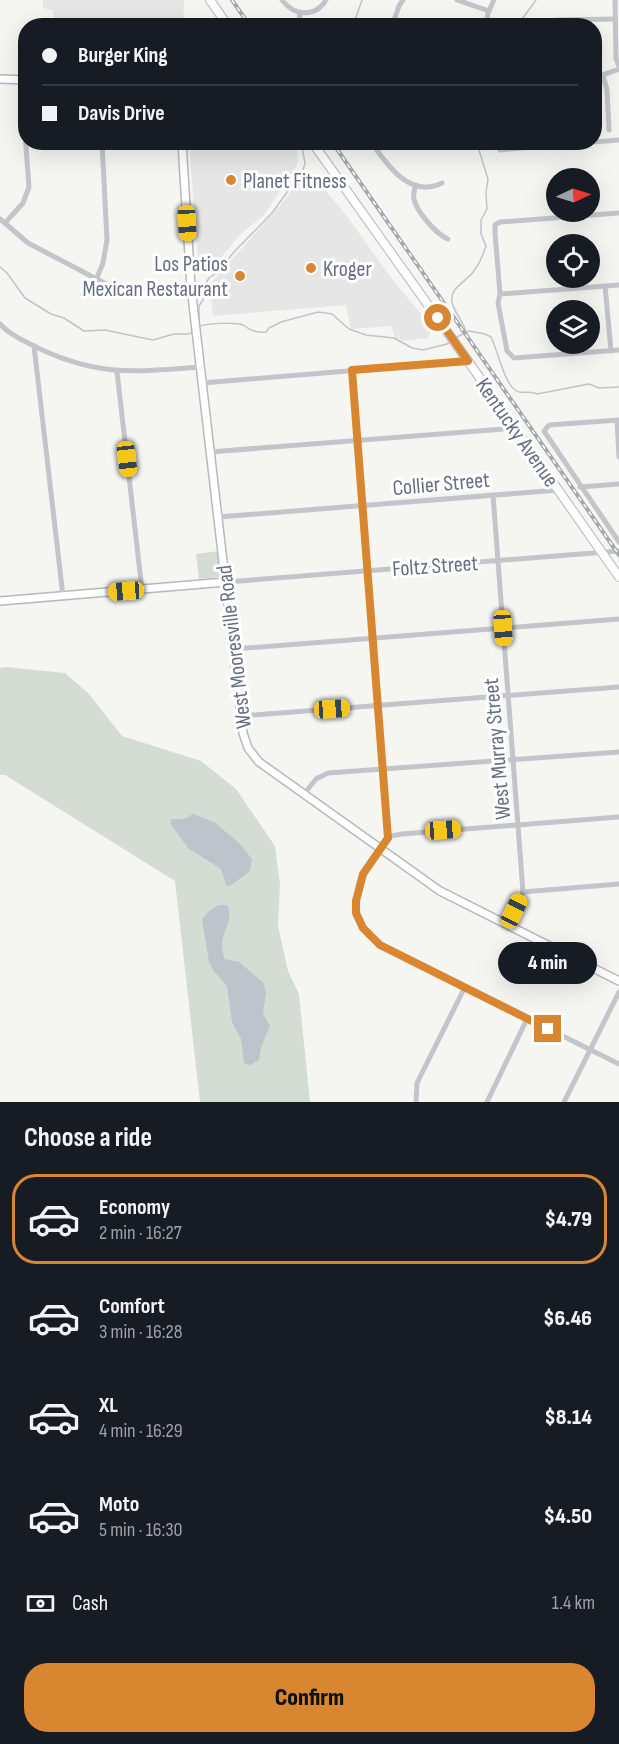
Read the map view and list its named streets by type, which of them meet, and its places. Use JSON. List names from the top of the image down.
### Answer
{
  "streets": {
    "main road": ["Kentucky Avenue", "Foltz Street", "West Mooresville Road"],
    "street": ["Collier Street", "West Murray Street"]
  },
  "crossings": [
    ["Kentucky Avenue", "Collier Street"],
    ["Kentucky Avenue", "Foltz Street"],
    ["Collier Street", "West Mooresville Road"],
    ["Collier Street", "West Murray Street"],
    ["Foltz Street", "West Mooresville Road"],
    ["Foltz Street", "West Murray Street"]
  ],
  "places": ["Planet Fitness", "Kroger", "Los Patios Mexican Restaurant"],
  "north": "right",
  "page": {
    "banner": ["Burger King", "Davis Drive"],
    "bubble": "4 min",
    "heading": "Choose a ride",
    "list": [
      {
        "name": "Economy",
        "note": "2 min · 16:27",
        "value": "$4.79"
      },
      {
        "name": "Comfort",
        "note": "3 min · 16:28",
        "value": "$6.46"
      },
      {
        "name": "XL",
        "note": "4 min · 16:29",
        "value": "$8.14"
      },
      {
        "name": "Moto",
        "note": "5 min · 16:30",
        "value": "$4.50"
      }
    ],
    "pay": ["Cash", "1.4 km"],
    "buttons": "Confirm"
  }
}
